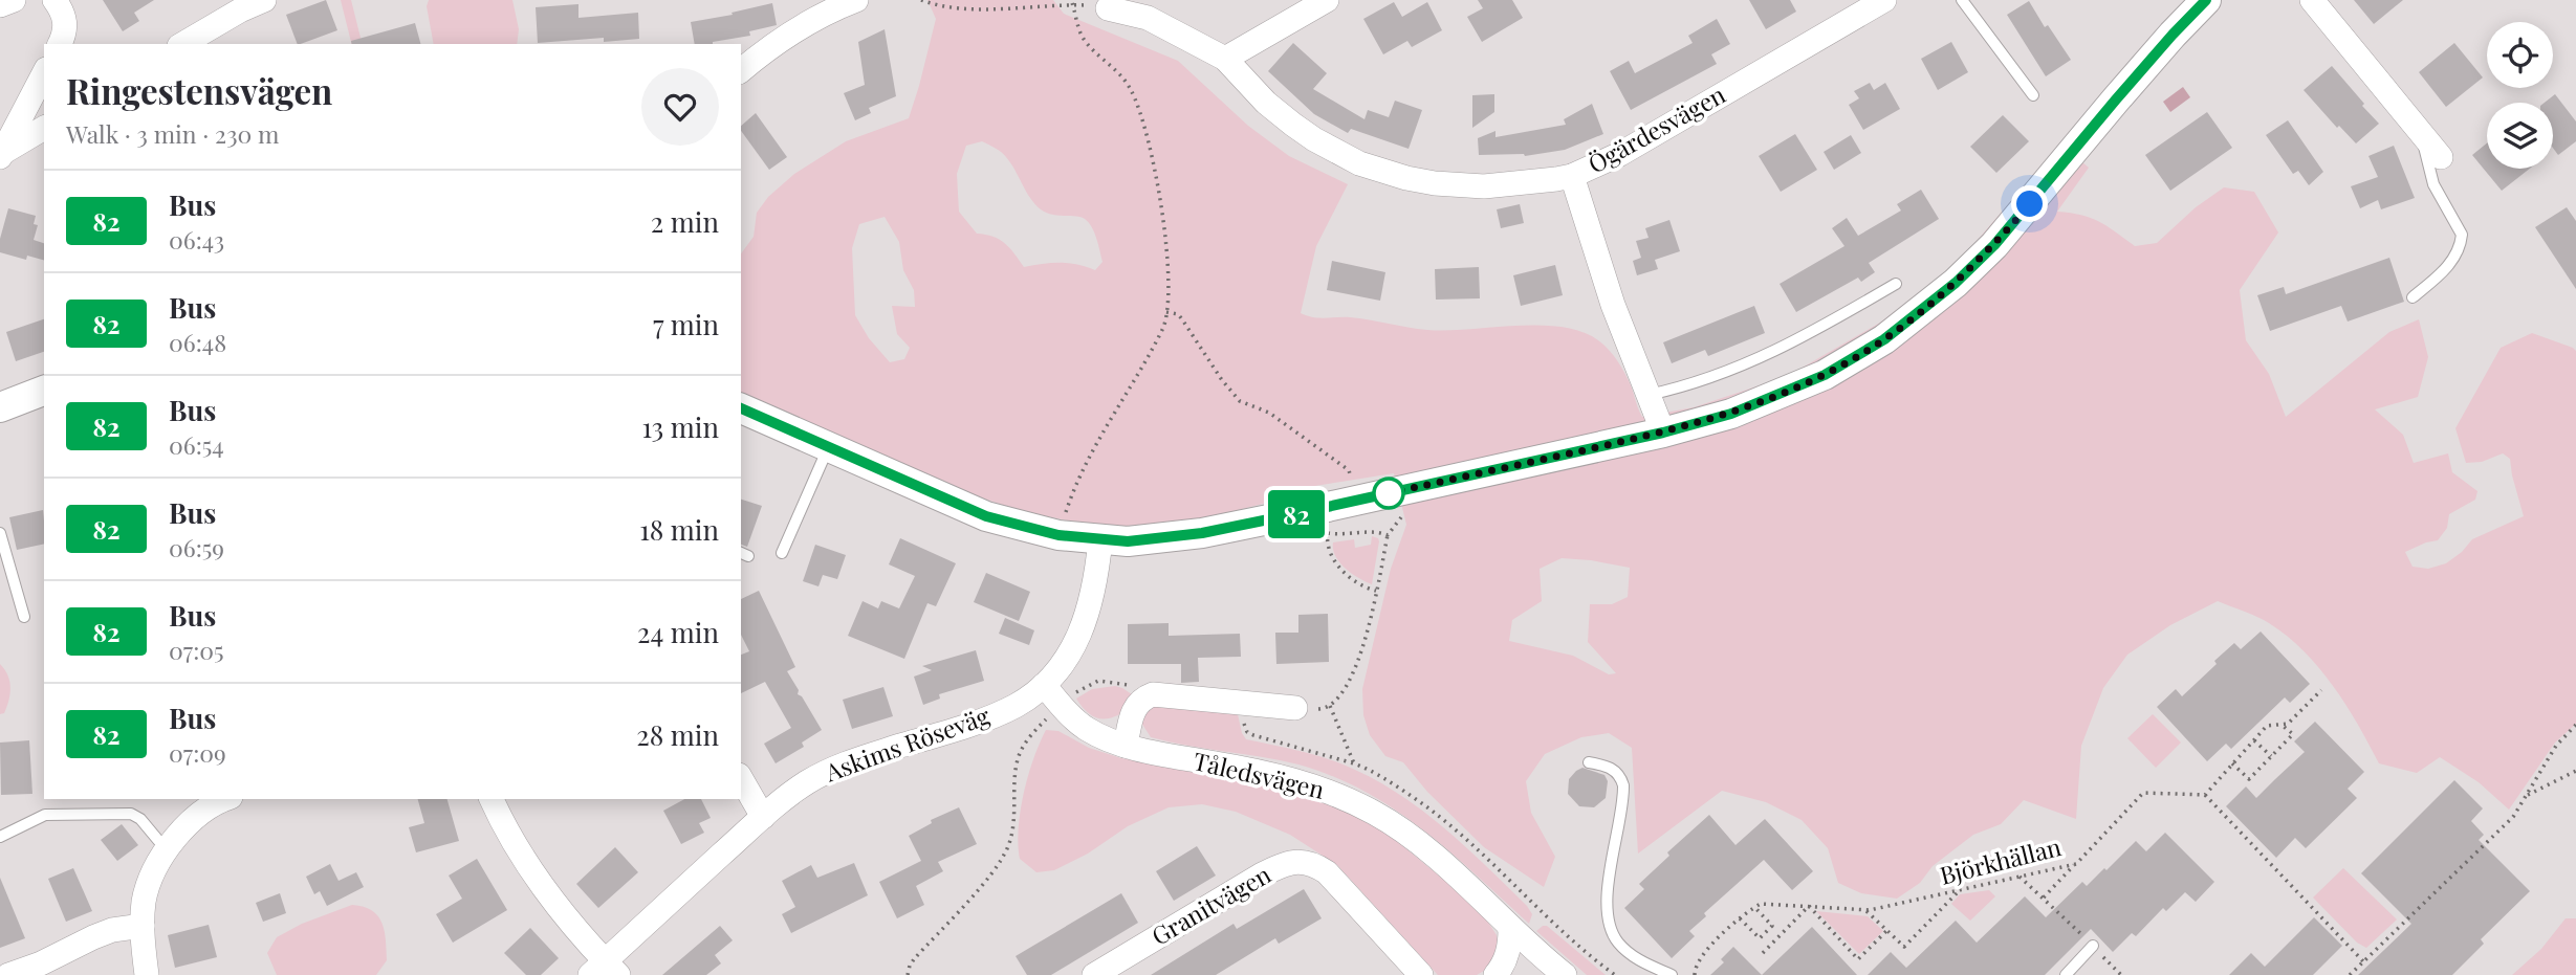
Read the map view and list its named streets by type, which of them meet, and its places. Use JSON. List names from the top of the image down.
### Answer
{
  "streets": {
    "street": [
      "Ögärdesvägen",
      "Askims Röseväg",
      "Tåledsvägen",
      "Granitvägen"
    ],
    "path": ["Björkhällan"]
  },
  "crossings": [
    ["Askims Röseväg", "Tåledsvägen"]
  ],
  "lines": ["bus line 82"],
  "page": {
    "on_map": "82",
    "heading": ["Ringestensvägen", "Walk · 3 min · 230 m"],
    "list": [
      {
        "mark": "82",
        "name": "Bus",
        "note": "06:43",
        "value": "2 min"
      },
      {
        "mark": "82",
        "name": "Bus",
        "note": "06:48",
        "value": "7 min"
      },
      {
        "mark": "82",
        "name": "Bus",
        "note": "06:54",
        "value": "13 min"
      },
      {
        "mark": "82",
        "name": "Bus",
        "note": "06:59",
        "value": "18 min"
      },
      {
        "mark": "82",
        "name": "Bus",
        "note": "07:05",
        "value": "24 min"
      },
      {
        "mark": "82",
        "name": "Bus",
        "note": "07:09",
        "value": "28 min"
      }
    ]
  }
}
